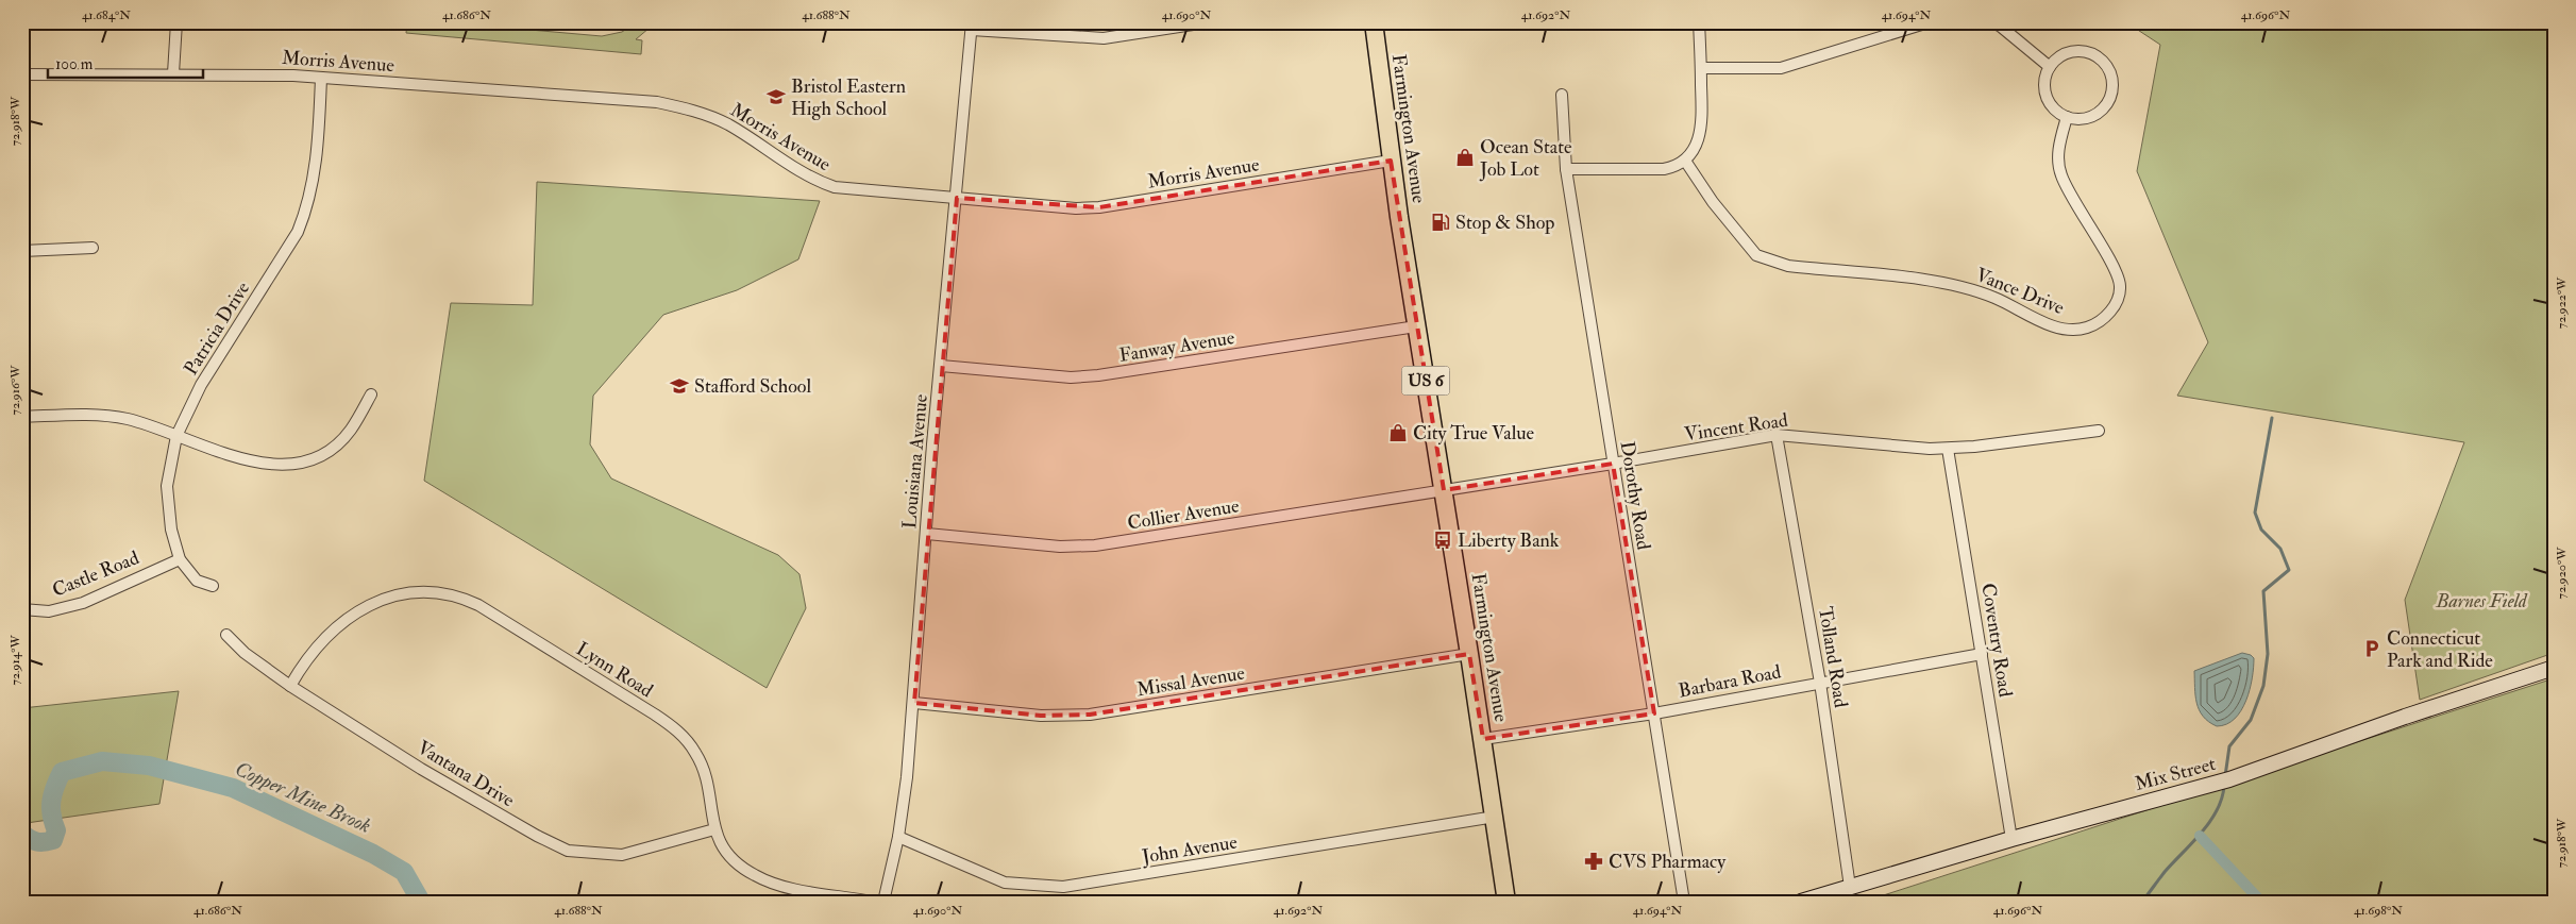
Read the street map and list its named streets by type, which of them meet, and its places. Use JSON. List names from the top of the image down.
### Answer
{
  "streets": {
    "highway": ["Farmington Avenue", "US 6"],
    "main road": ["Mix Street"],
    "street": [
      "Morris Avenue",
      "Vance Drive",
      "Patricia Drive",
      "Fanway Avenue",
      "Vincent Road",
      "Louisiana Avenue",
      "Dorothy Road",
      "Collier Avenue",
      "Castle Road",
      "Coventry Road",
      "Tolland Road",
      "Lynn Road",
      "Missal Avenue",
      "Barbara Road",
      "Vantana Drive",
      "John Avenue"
    ]
  },
  "crossings": [
    ["Morris Avenue", "Farmington Avenue"],
    ["Morris Avenue", "Patricia Drive"],
    ["Morris Avenue", "Louisiana Avenue"],
    ["Farmington Avenue", "Fanway Avenue"],
    ["Farmington Avenue", "Vincent Road"],
    ["Farmington Avenue", "Collier Avenue"],
    ["Farmington Avenue", "Missal Avenue"],
    ["Farmington Avenue", "Barbara Road"],
    ["Farmington Avenue", "John Avenue"],
    ["Patricia Drive", "Castle Road"],
    ["Fanway Avenue", "Louisiana Avenue"],
    ["Vincent Road", "Dorothy Road"],
    ["Vincent Road", "Collier Avenue"],
    ["Vincent Road", "Coventry Road"],
    ["Vincent Road", "Tolland Road"],
    ["Louisiana Avenue", "Collier Avenue"],
    ["Louisiana Avenue", "Missal Avenue"],
    ["Louisiana Avenue", "John Avenue"],
    ["Dorothy Road", "Barbara Road"],
    ["Coventry Road", "Barbara Road"],
    ["Coventry Road", "Mix Street"],
    ["Tolland Road", "Barbara Road"],
    ["Tolland Road", "Mix Street"],
    ["Lynn Road", "Vantana Drive"]
  ],
  "water": ["Copper Mine Brook"],
  "parks": ["Barnes Field"],
  "places": {
    "school or university": ["Bristol Eastern High School", "Stafford School"],
    "shop": ["Ocean State Job Lot", "City True Value"],
    "fuel station": ["Stop & Shop"],
    "bus stop": ["Liberty Bank"],
    "parking": ["Connecticut Park and Ride"],
    "pharmacy": ["CVS Pharmacy"]
  },
  "scale_bar": "100 m",
  "coordinates": [
    "41.684°N",
    "41.686°N",
    "41.688°N",
    "41.690°N",
    "41.692°N",
    "41.694°N",
    "41.696°N",
    "72.918°W",
    "72.922°W",
    "72.916°W",
    "72.920°W",
    "72.914°W",
    "41.698°N"
  ]
}
